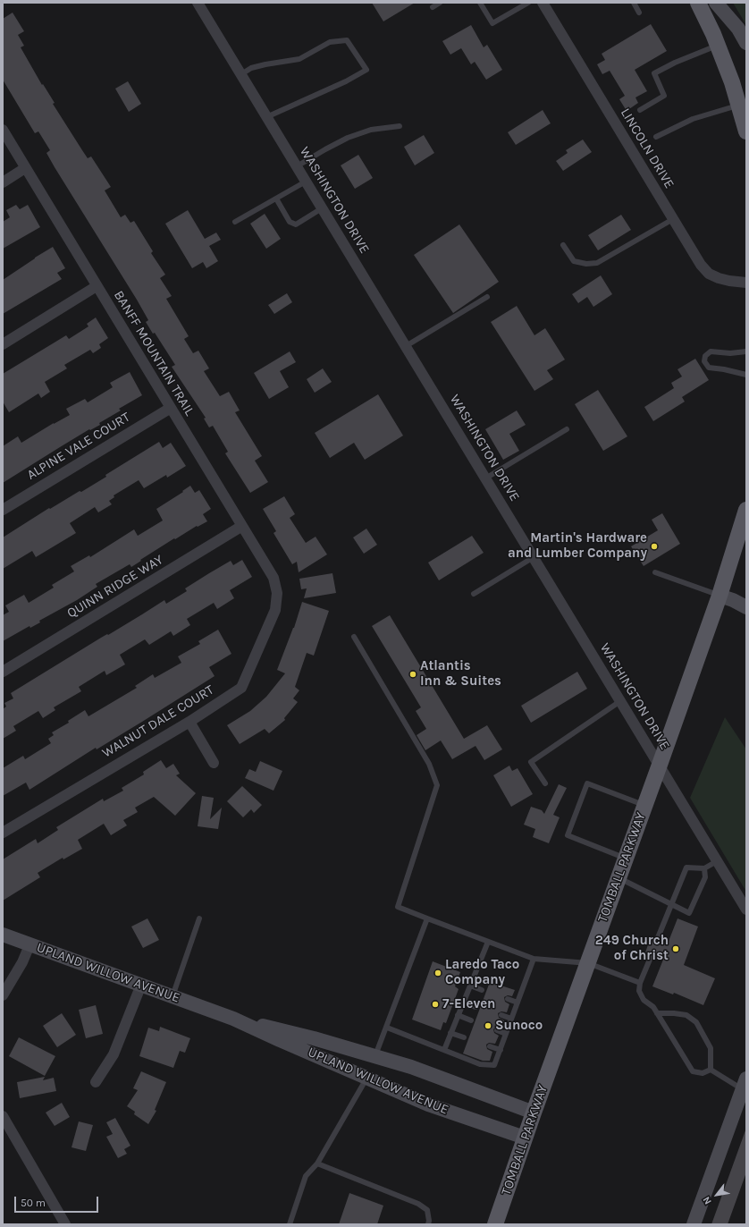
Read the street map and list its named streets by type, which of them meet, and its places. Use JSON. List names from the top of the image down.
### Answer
{
  "streets": {
    "main road": ["TOMBALL PARKWAY"],
    "street": [
      "LINCOLN DRIVE",
      "WASHINGTON DRIVE",
      "BANFF MOUNTAIN TRAIL",
      "ALPINE VALE COURT",
      "QUINN RIDGE WAY",
      "WALNUT DALE COURT",
      "UPLAND WILLOW AVENUE"
    ]
  },
  "crossings": [
    ["WASHINGTON DRIVE", "TOMBALL PARKWAY"],
    ["BANFF MOUNTAIN TRAIL", "ALPINE VALE COURT"],
    ["BANFF MOUNTAIN TRAIL", "QUINN RIDGE WAY"],
    ["BANFF MOUNTAIN TRAIL", "WALNUT DALE COURT"],
    ["TOMBALL PARKWAY", "UPLAND WILLOW AVENUE"]
  ],
  "places": [
    "Martin's Hardware and Lumber Company",
    "Atlantis Inn & Suites",
    "249 Church of Christ",
    "Laredo Taco Company",
    "7-Eleven",
    "Sunoco"
  ],
  "scale_bar": "50 m",
  "north": "bottom left"
}
